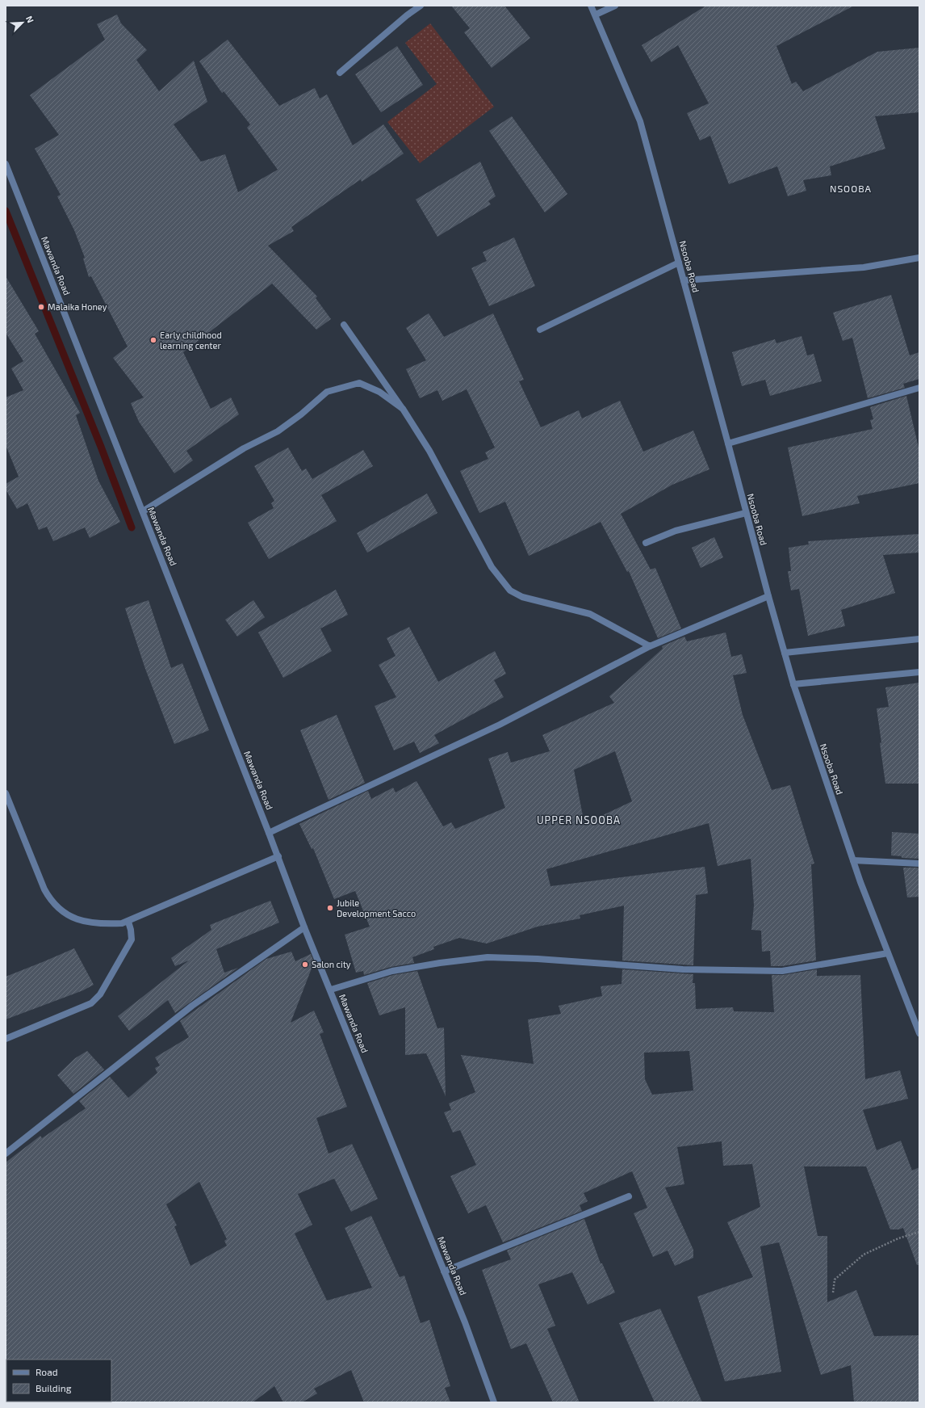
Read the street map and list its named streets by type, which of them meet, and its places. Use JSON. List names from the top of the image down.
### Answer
{
  "streets": {
    "street": ["Mawanda Road", "Nsooba Road"]
  },
  "districts": ["NSOOBA", "UPPER NSOOBA"],
  "places": [
    "Malaika Honey",
    "Early childhood learning center",
    "Jubile Development Sacco",
    "Salon city"
  ],
  "legend": ["Road", "Building"],
  "north": "top right"
}
